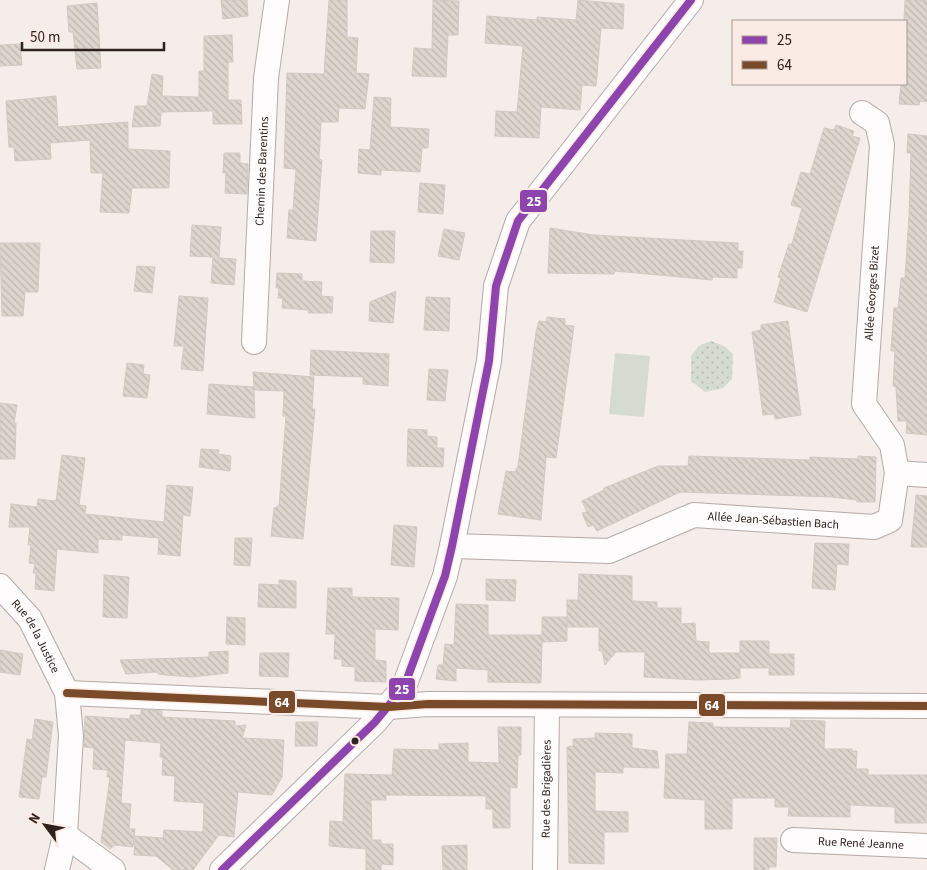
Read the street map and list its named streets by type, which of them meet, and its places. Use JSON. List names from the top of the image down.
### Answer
{
  "streets": {
    "street": [
      "Chemin des Barentins",
      "Allée Georges Bizet",
      "Allée Jean-Sébastien Bach",
      "Rue de la Justice",
      "Rue des Brigadières",
      "Rue René Jeanne"
    ]
  },
  "crossings": [
    ["Allée Georges Bizet", "Allée Jean-Sébastien Bach"]
  ],
  "lines": ["transit line 25", "transit line 64"],
  "legend": ["25", "64"],
  "scale_bar": "50 m",
  "north": "top left"
}
